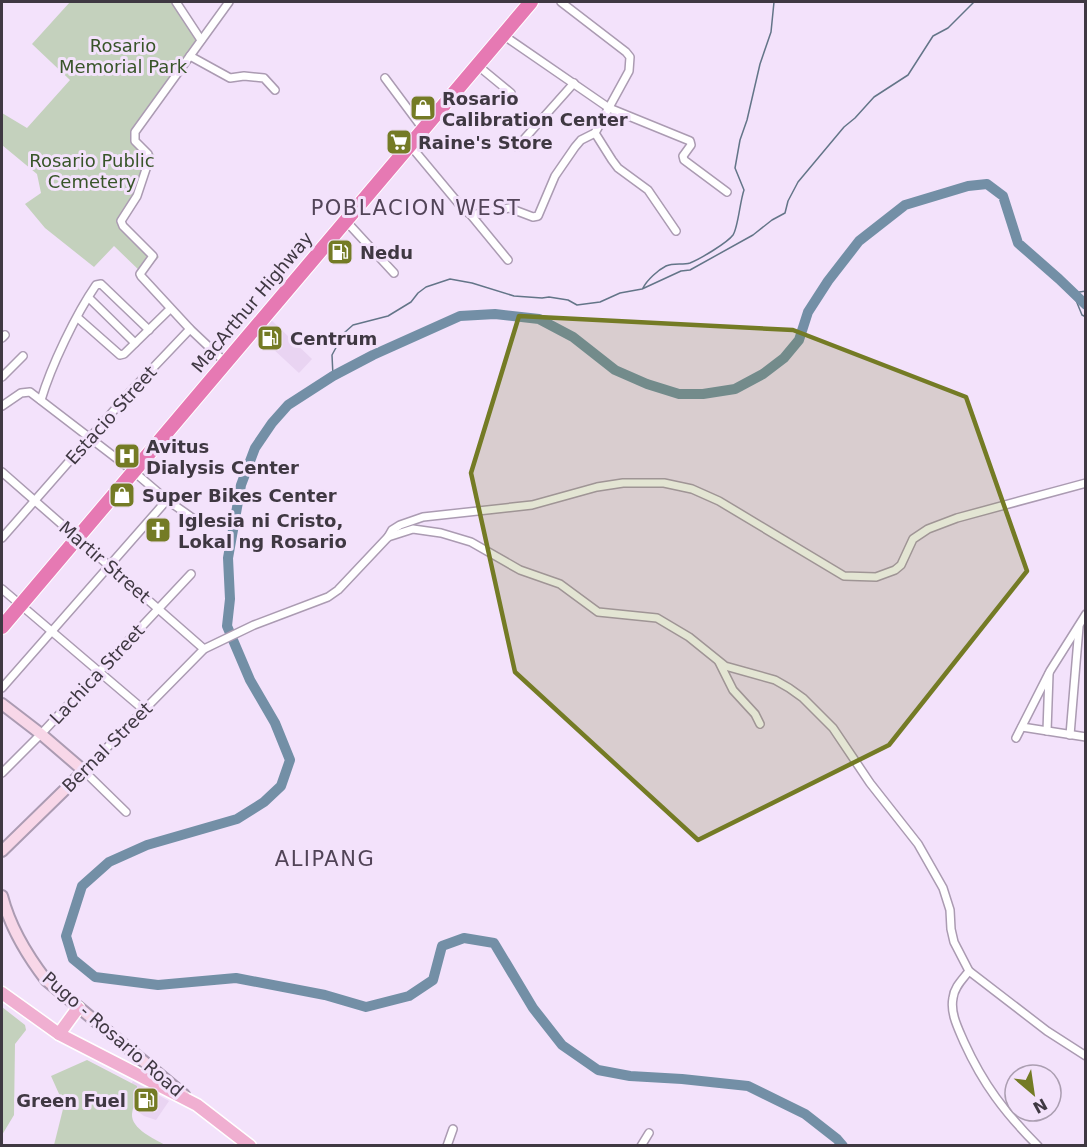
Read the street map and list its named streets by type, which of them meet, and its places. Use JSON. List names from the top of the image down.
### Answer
{
  "streets": {
    "highway": ["MacArthur Highway"],
    "main road": ["Bernal Street", "Pugo - Rosario Road"],
    "street": ["Estacio Street", "Martir Street", "Lachica Street"]
  },
  "crossings": [
    ["MacArthur Highway", "Martir Street"],
    ["Estacio Street", "Martir Street"],
    ["Martir Street", "Lachica Street"],
    ["Martir Street", "Bernal Street"]
  ],
  "districts": ["POBLACION WEST", "ALIPANG"],
  "parks": ["Rosario Memorial Park", "Rosario Public Cemetery"],
  "places": {
    "shop": ["Rosario Calibration Center", "Super Bikes Center"],
    "supermarket": ["Raine's Store"],
    "fuel station": ["Nedu", "Centrum", "Green Fuel"],
    "hospital": ["Avitus Dialysis Center"],
    "church": ["Iglesia ni Cristo, Lokal ng Rosario"]
  },
  "north": "bottom right"
}
